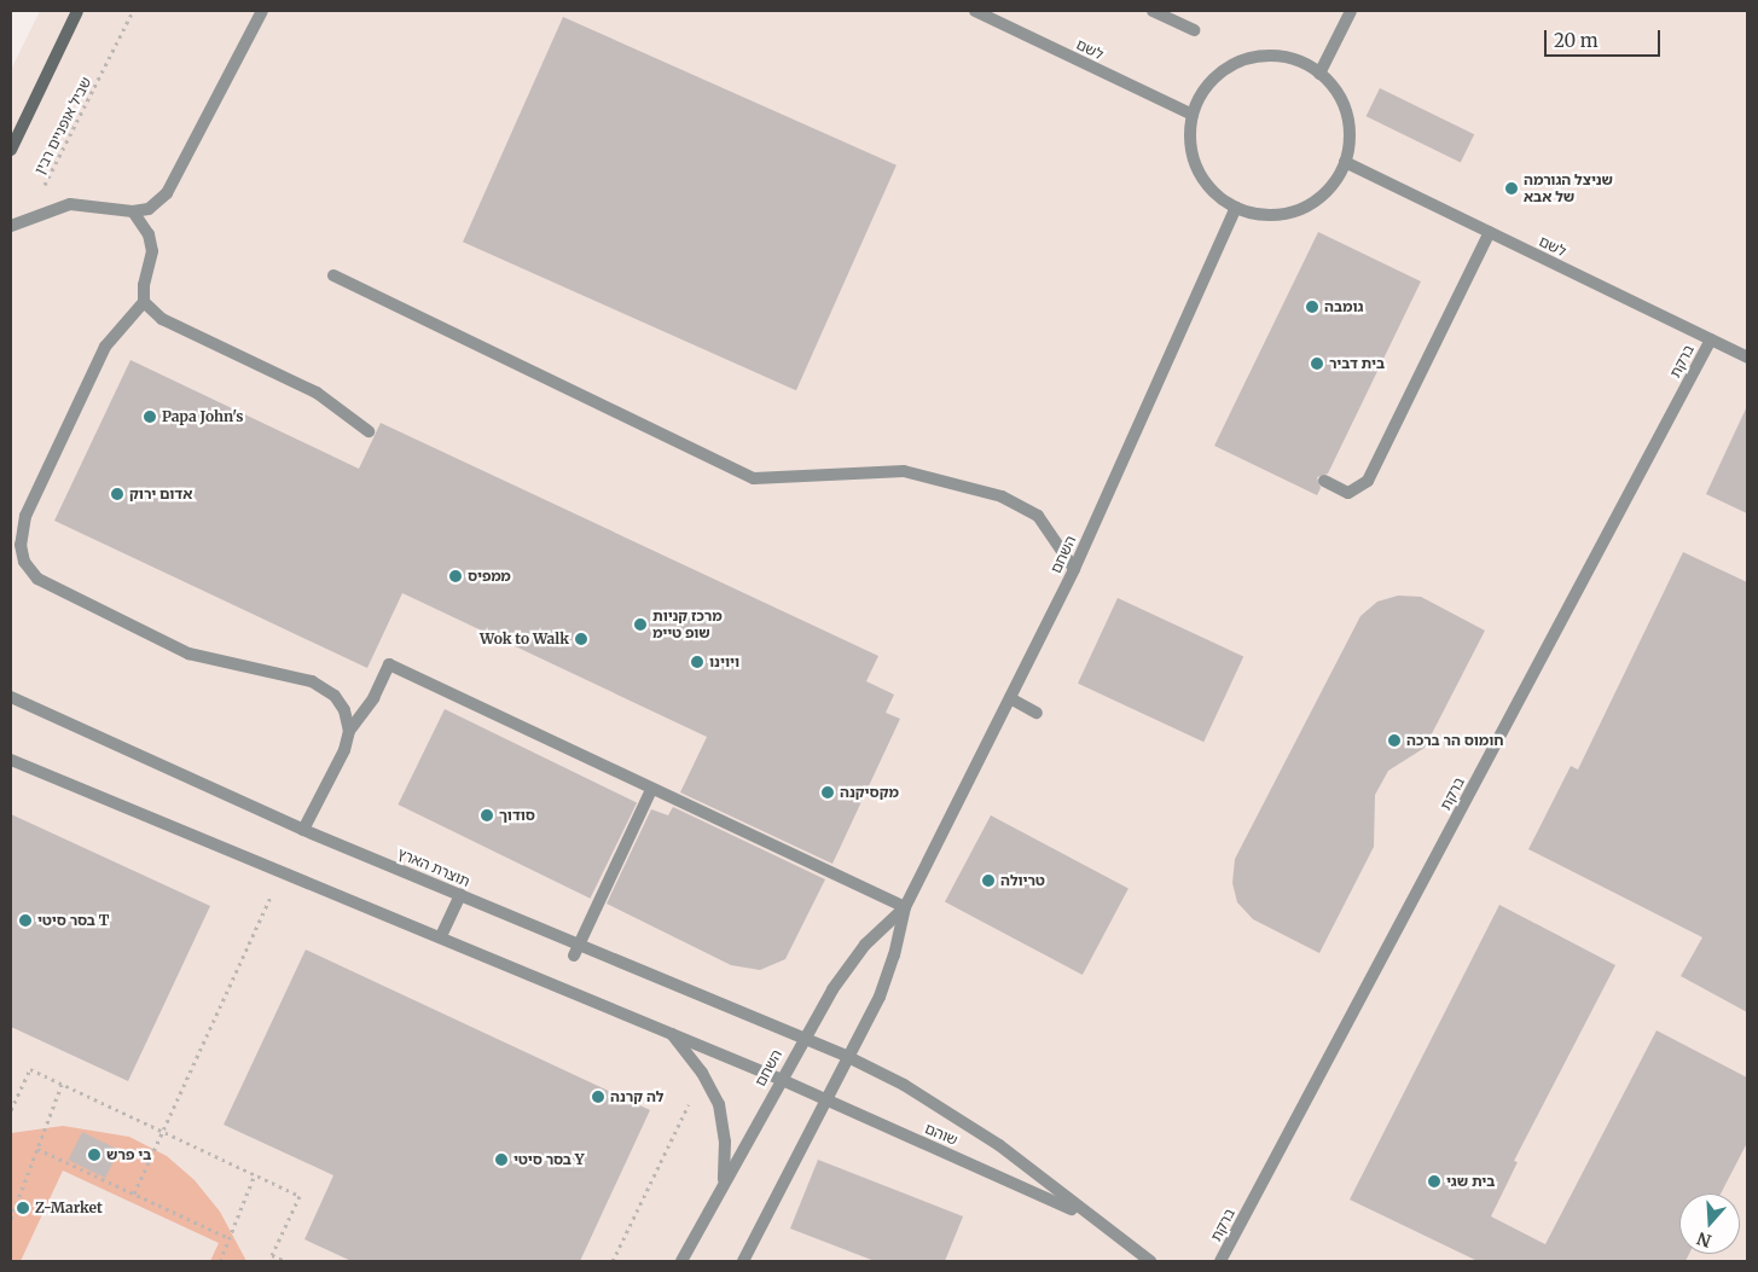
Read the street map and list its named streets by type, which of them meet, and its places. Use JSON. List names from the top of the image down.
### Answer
{
  "streets": {
    "street": [
      "לשם",
      "ברקת",
      "השחם",
      "תוצרת הארץ",
      "שוהם"
    ],
    "path": ["שביל אופניים רבין"]
  },
  "crossings": [
    ["לשם", "ברקת"],
    ["לשם", "השחם"],
    ["השחם", "תוצרת הארץ"],
    ["השחם", "שוהם"],
    ["תוצרת הארץ", "שוהם"]
  ],
  "places": [
    "שניצל הגורמה של אבא",
    "גומבה",
    "בית דביר",
    "Papa John's",
    "אדום ירוק",
    "ממפיס",
    "מרכז קניות שופ טיימ",
    "Wok to Walk",
    "ויוינו",
    "חומוס הר ברכה",
    "מקסיקנה",
    "סודוך",
    "טריולה",
    "בסר סיטי T",
    "לה קרנה",
    "בי פרש",
    "בסר סיטי Y",
    "בית שגי",
    "Z-Market"
  ],
  "scale_bar": "20 m",
  "north": "bottom"
}
